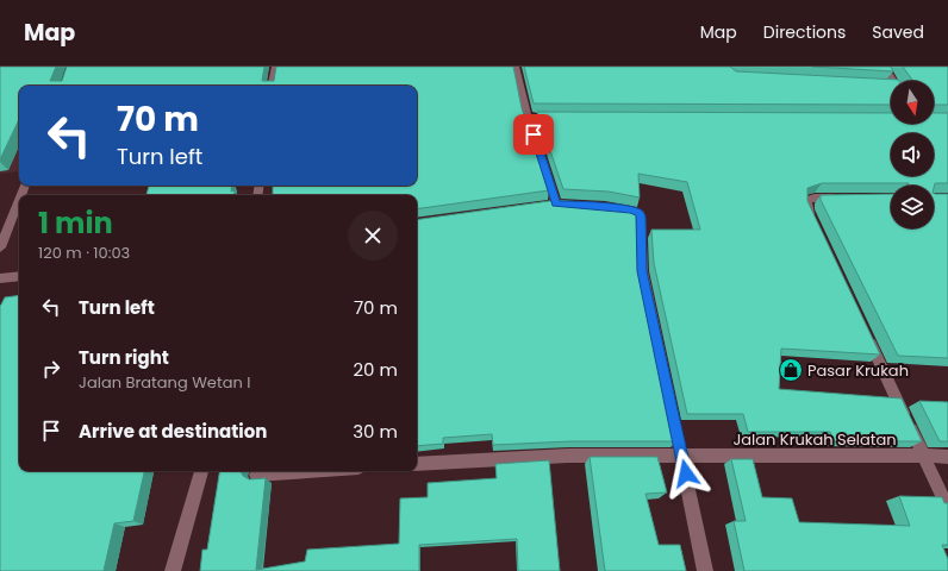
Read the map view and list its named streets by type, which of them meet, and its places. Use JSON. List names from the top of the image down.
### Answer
{
  "streets": {
    "street": ["Jalan Krukah Selatan"]
  },
  "places": {
    "shop": ["Pasar Krukah"]
  },
  "north": "bottom",
  "page": {
    "header": "Map",
    "nav": ["Map", "Directions", "Saved"],
    "turn": ["70 m", "Turn left"],
    "heading": ["1 min", "120 m · 10:03"],
    "list": [
      {
        "name": "Turn left",
        "value": "70 m"
      },
      {
        "name": "Turn right",
        "note": "Jalan Bratang Wetan I",
        "value": "20 m"
      },
      {
        "name": "Arrive at destination",
        "value": "30 m"
      }
    ]
  }
}
